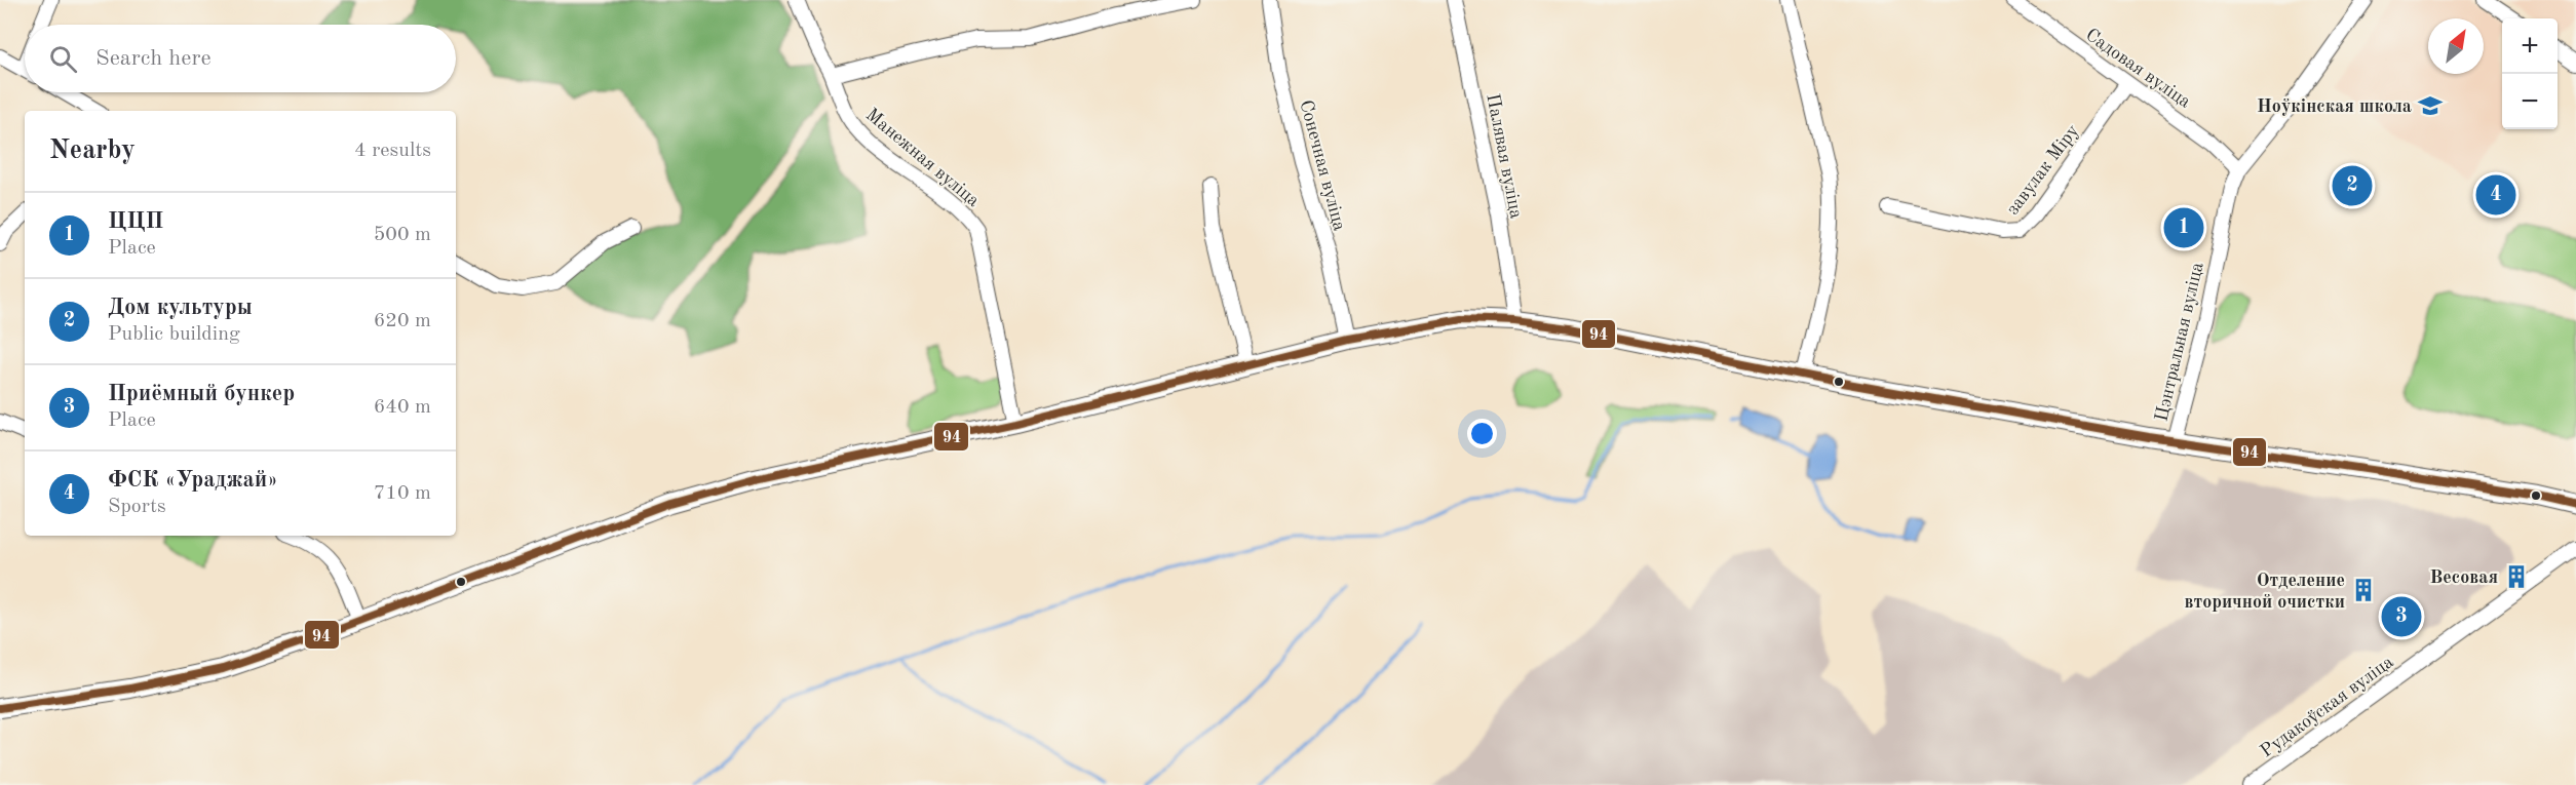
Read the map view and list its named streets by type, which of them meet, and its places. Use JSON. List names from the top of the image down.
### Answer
{
  "streets": {
    "street": [
      "Садовая вуліца",
      "Палявая вуліца",
      "Манежная вуліца",
      "Сонечная вуліца",
      "завулак Міру",
      "Цэнтральная вуліца",
      "Рудакоўская вуліца"
    ]
  },
  "crossings": [
    ["Садовая вуліца", "завулак Міру"],
    ["Садовая вуліца", "Цэнтральная вуліца"]
  ],
  "places": {
    "school or university": ["Ноўкінская школа"],
    "building": ["Весовая", "Отделение вторичной очистки"]
  },
  "lines": ["transit line 94"],
  "north": "top right",
  "page": {
    "map_buttons": ["+", "−"],
    "search": "Search here",
    "heading": ["Nearby", "4 results"],
    "pins": [
      "2",
      "4",
      "1",
      "3"
    ],
    "list": [
      {
        "mark": "1",
        "name": "ЦЦП",
        "note": "Place",
        "value": "500 m"
      },
      {
        "mark": "2",
        "name": "Дом культуры",
        "note": "Public building",
        "value": "620 m"
      },
      {
        "mark": "3",
        "name": "Приёмный бункер",
        "note": "Place",
        "value": "640 m"
      },
      {
        "mark": "4",
        "name": "ФСК «Ураджай»",
        "note": "Sports",
        "value": "710 m"
      }
    ]
  }
}
